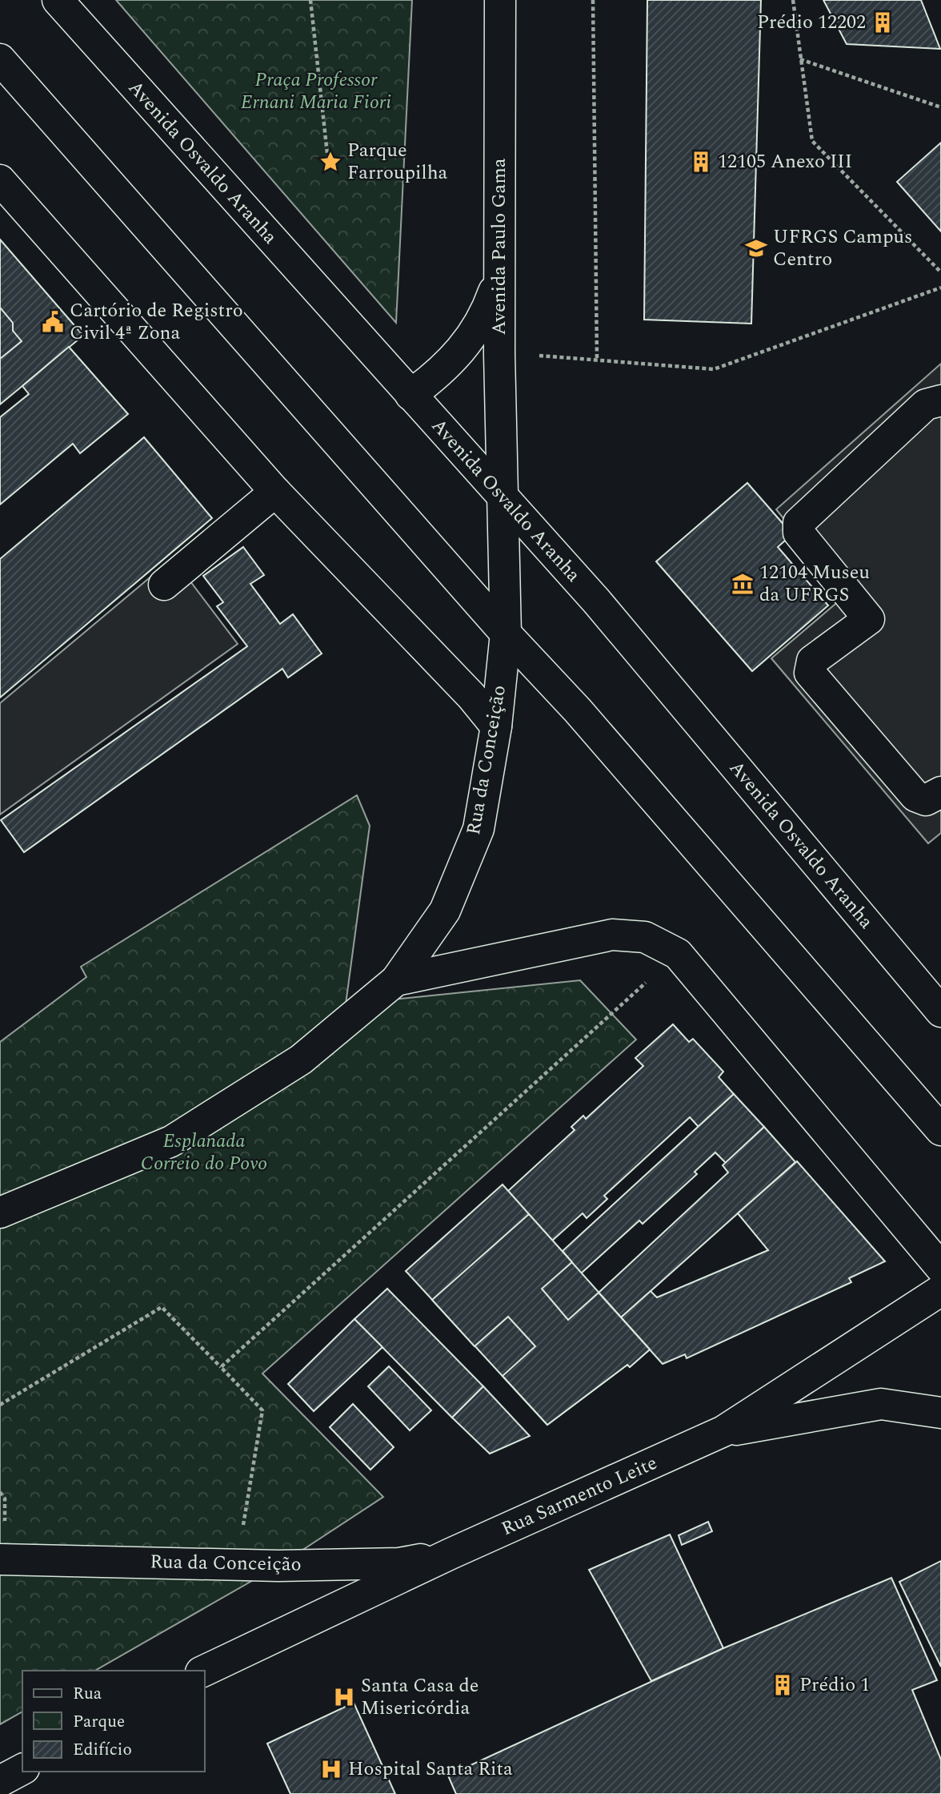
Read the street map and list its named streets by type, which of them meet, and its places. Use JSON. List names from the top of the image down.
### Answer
{
  "streets": {
    "main road": [
      "Avenida Osvaldo Aranha",
      "Avenida Paulo Gama",
      "Rua da Conceição",
      "Rua Sarmento Leite"
    ]
  },
  "crossings": [
    ["Avenida Osvaldo Aranha", "Avenida Paulo Gama"],
    ["Avenida Osvaldo Aranha", "Rua da Conceição"],
    ["Avenida Paulo Gama", "Rua da Conceição"],
    ["Rua da Conceição", "Rua Sarmento Leite"]
  ],
  "parks": ["Praça Professor Ernani Maria Fiori", "Esplanada Correio do Povo"],
  "places": {
    "building": ["Prédio 12202", "12105 Anexo III", "Prédio 1"],
    "place": ["Parque Farroupilha"],
    "school or university": ["UFRGS Campus Centro"],
    "public building": ["Cartório de Registro Civil 4ª Zona"],
    "museum": ["12104 Museu da UFRGS"],
    "hospital": ["Santa Casa de Misericórdia", "Hospital Santa Rita"]
  },
  "legend": ["Rua", "Parque", "Edifício"]
}
